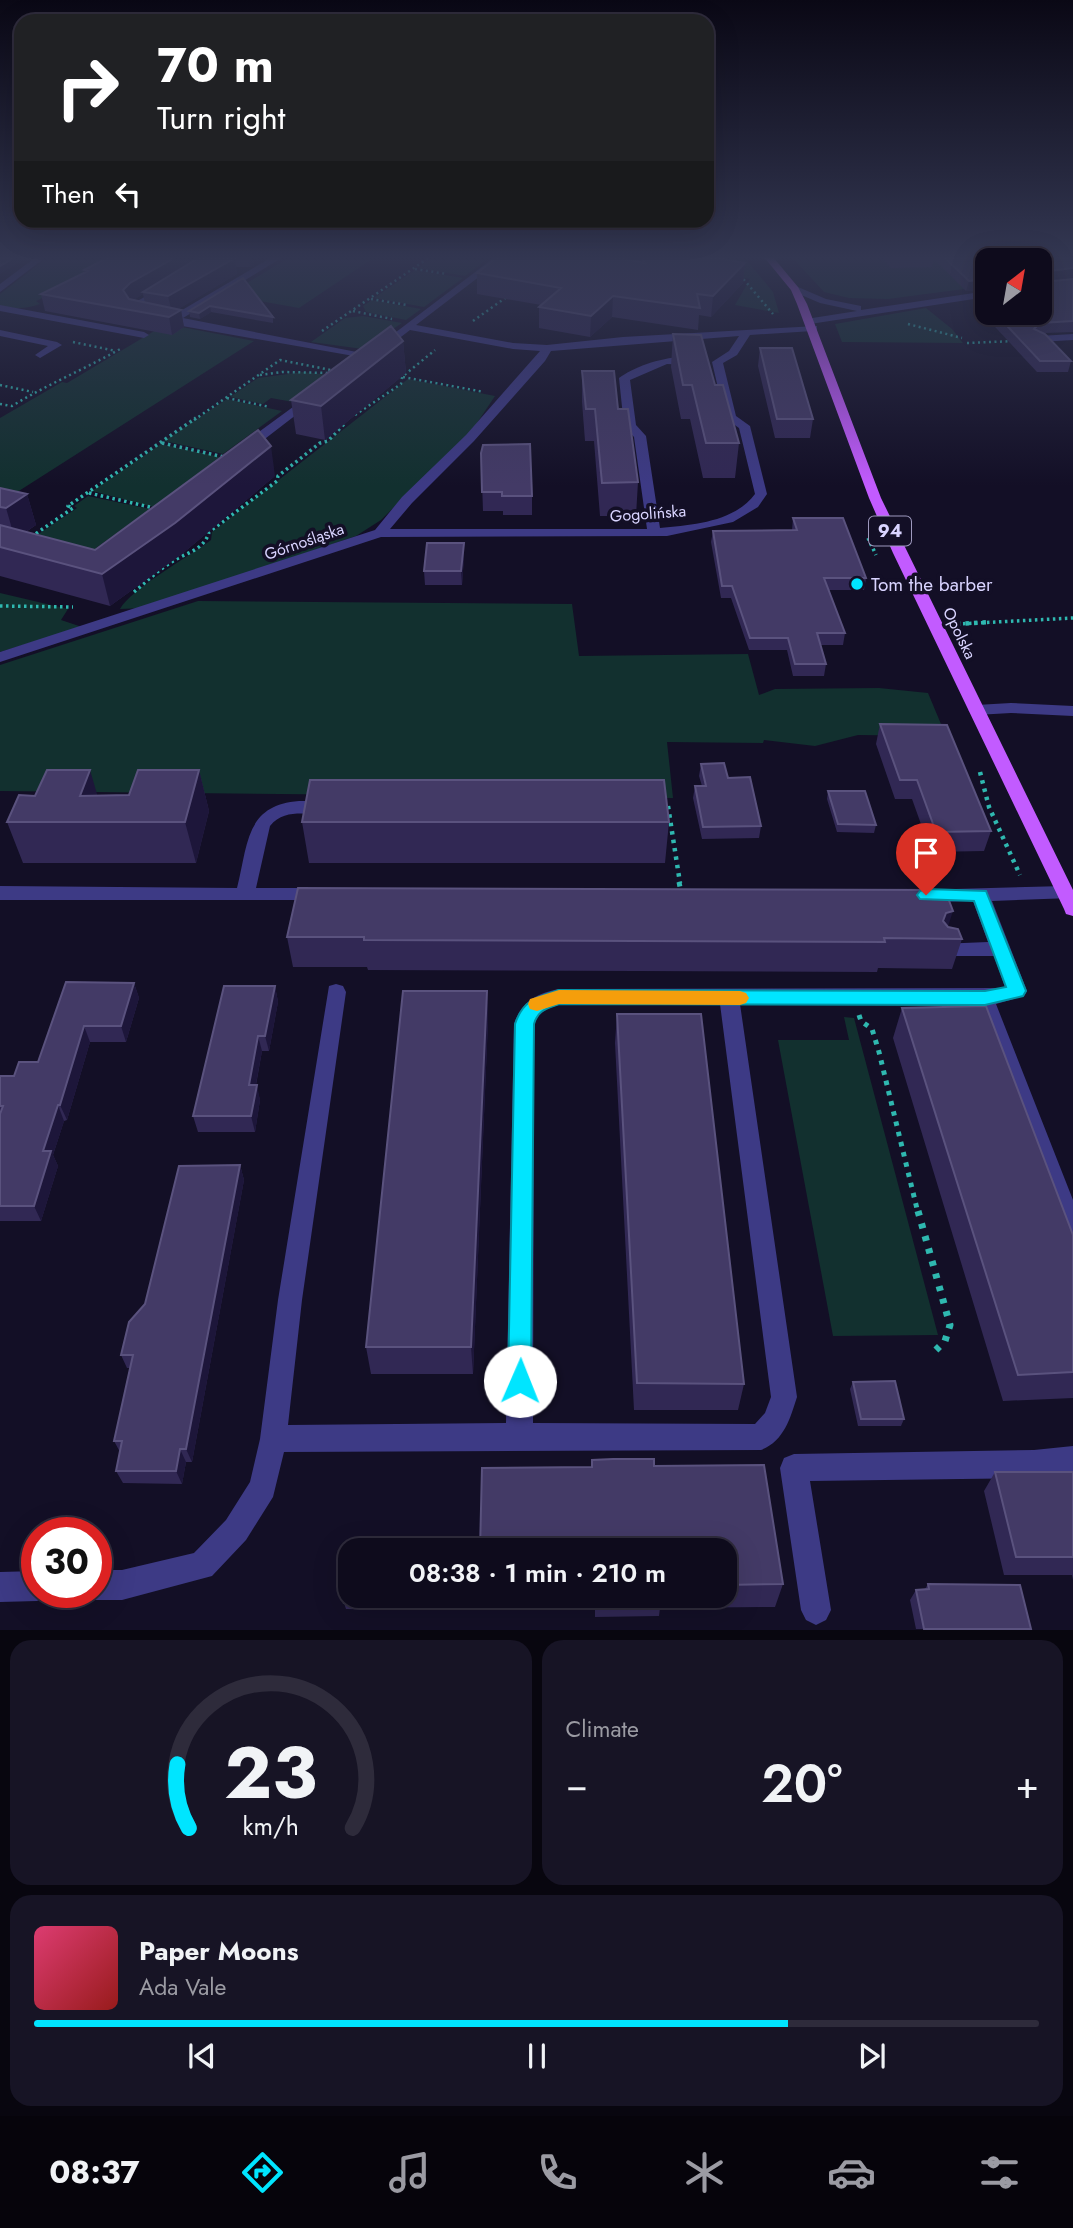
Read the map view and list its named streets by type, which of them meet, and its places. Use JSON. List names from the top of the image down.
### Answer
{
  "streets": {
    "main road": ["94", "Opolska"],
    "street": ["Gogolińska", "Górnośląska"]
  },
  "crossings": [
    ["Gogolińska", "Górnośląska"]
  ],
  "places": ["Tom the barber"],
  "north": "top right",
  "page": {
    "turn": ["70 m", "Turn right"],
    "then": "Then",
    "limit": "30",
    "trip": "08:38 · 1 min · 210 m",
    "tile": "Climate",
    "heat": ["−", "20°", "+"],
    "song": ["Paper Moons", "Ada Vale"],
    "tabs": "08:37",
    "gauge": ["23", "km/h"]
  }
}
